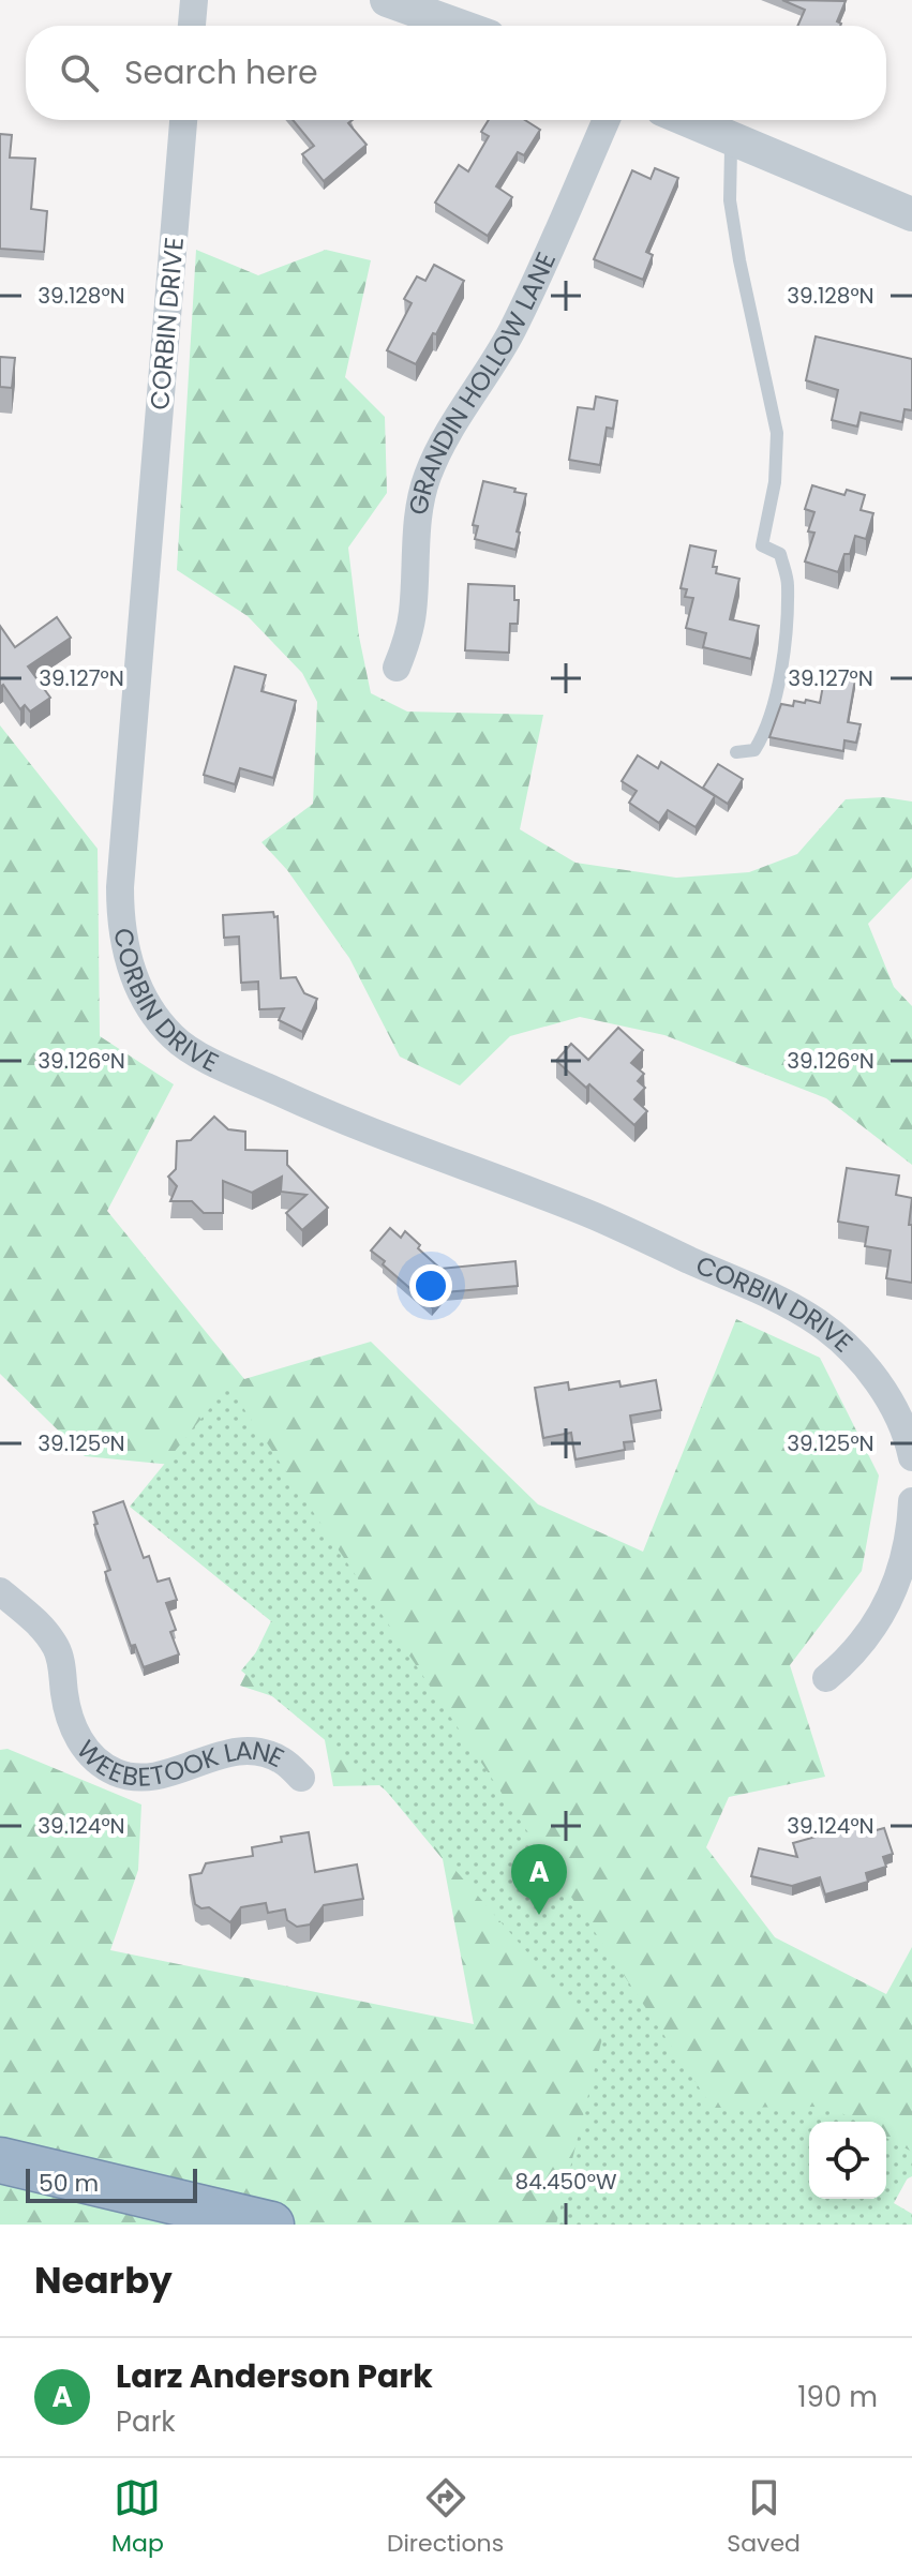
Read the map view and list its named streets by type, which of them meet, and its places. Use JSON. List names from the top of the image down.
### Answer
{
  "streets": {
    "street": ["CORBIN DRIVE", "GRANDIN HOLLOW LANE", "WEEBETOOK LANE"]
  },
  "scale_bar": "50 m",
  "page": {
    "search": "Search here",
    "pins": "A",
    "scale": "50 m",
    "heading": "Nearby",
    "list": [
      {
        "mark": "A",
        "name": "Larz Anderson Park",
        "note": "Park",
        "value": "190 m"
      }
    ],
    "nav": ["Map", "Directions", "Saved"]
  },
  "coordinates": [
    "39.128°N",
    "39.127°N",
    "39.126°N",
    "39.125°N",
    "39.124°N",
    "84.450°W"
  ]
}
